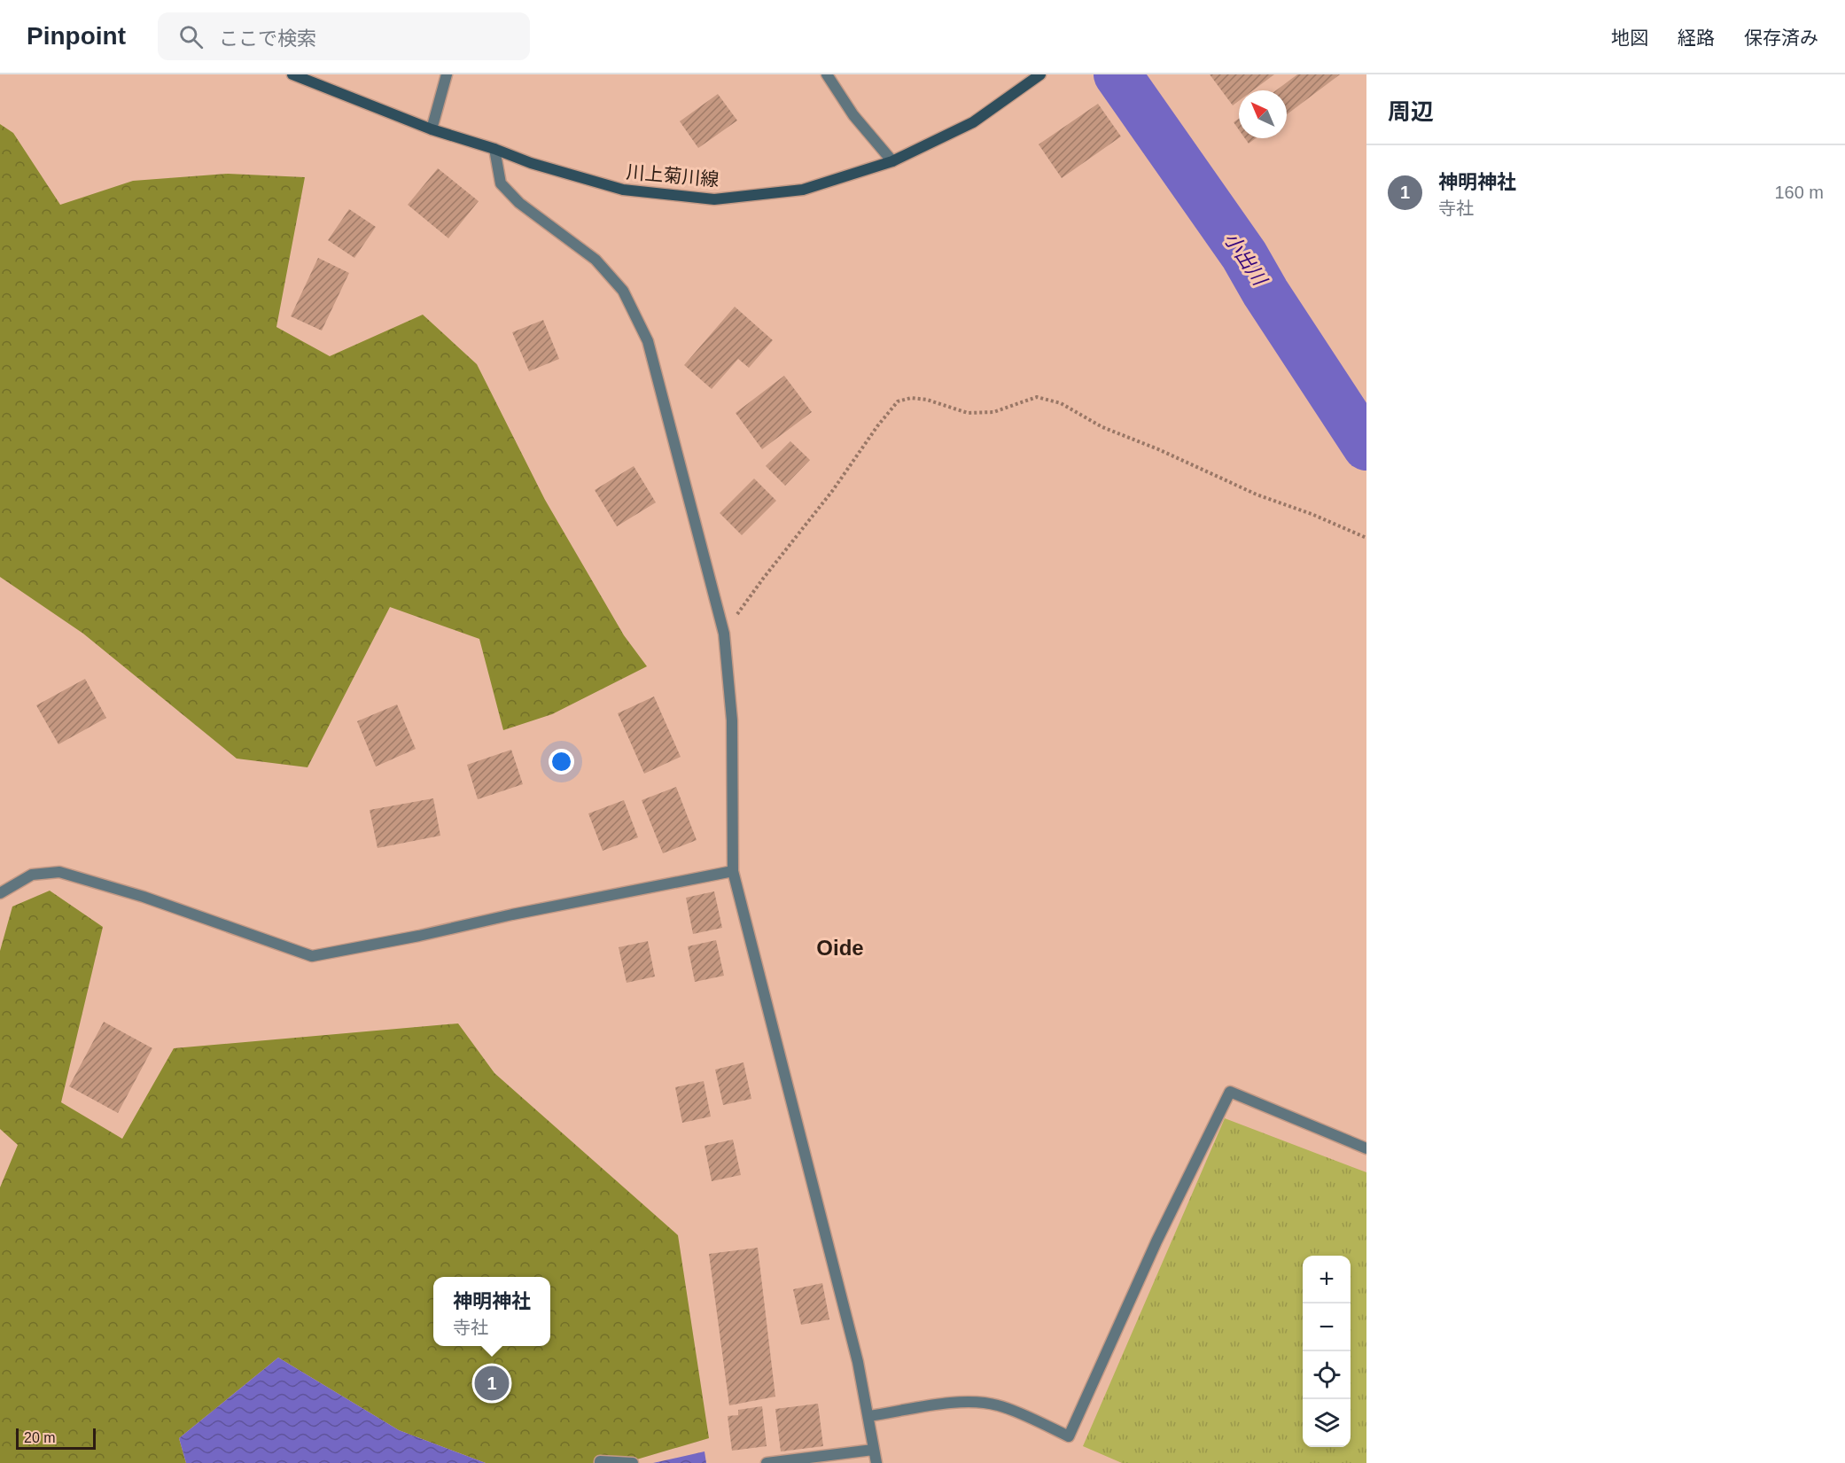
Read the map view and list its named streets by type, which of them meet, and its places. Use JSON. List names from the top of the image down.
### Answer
{
  "streets": {
    "main road": ["川上菊川線"]
  },
  "districts": ["Oide"],
  "water": ["小出川"],
  "scale_bar": "20 m",
  "north": "top left",
  "page": {
    "header": "Pinpoint",
    "search": "ここで検索",
    "nav": ["地図", "経路", "保存済み"],
    "heading": "周辺",
    "list": [
      {
        "mark": "1",
        "name": "神明神社",
        "note": "寺社",
        "value": "160 m"
      }
    ],
    "map_buttons": ["+", "−"],
    "popup": ["神明神社", "寺社"],
    "pins": "1",
    "scale": "20 m"
  }
}
